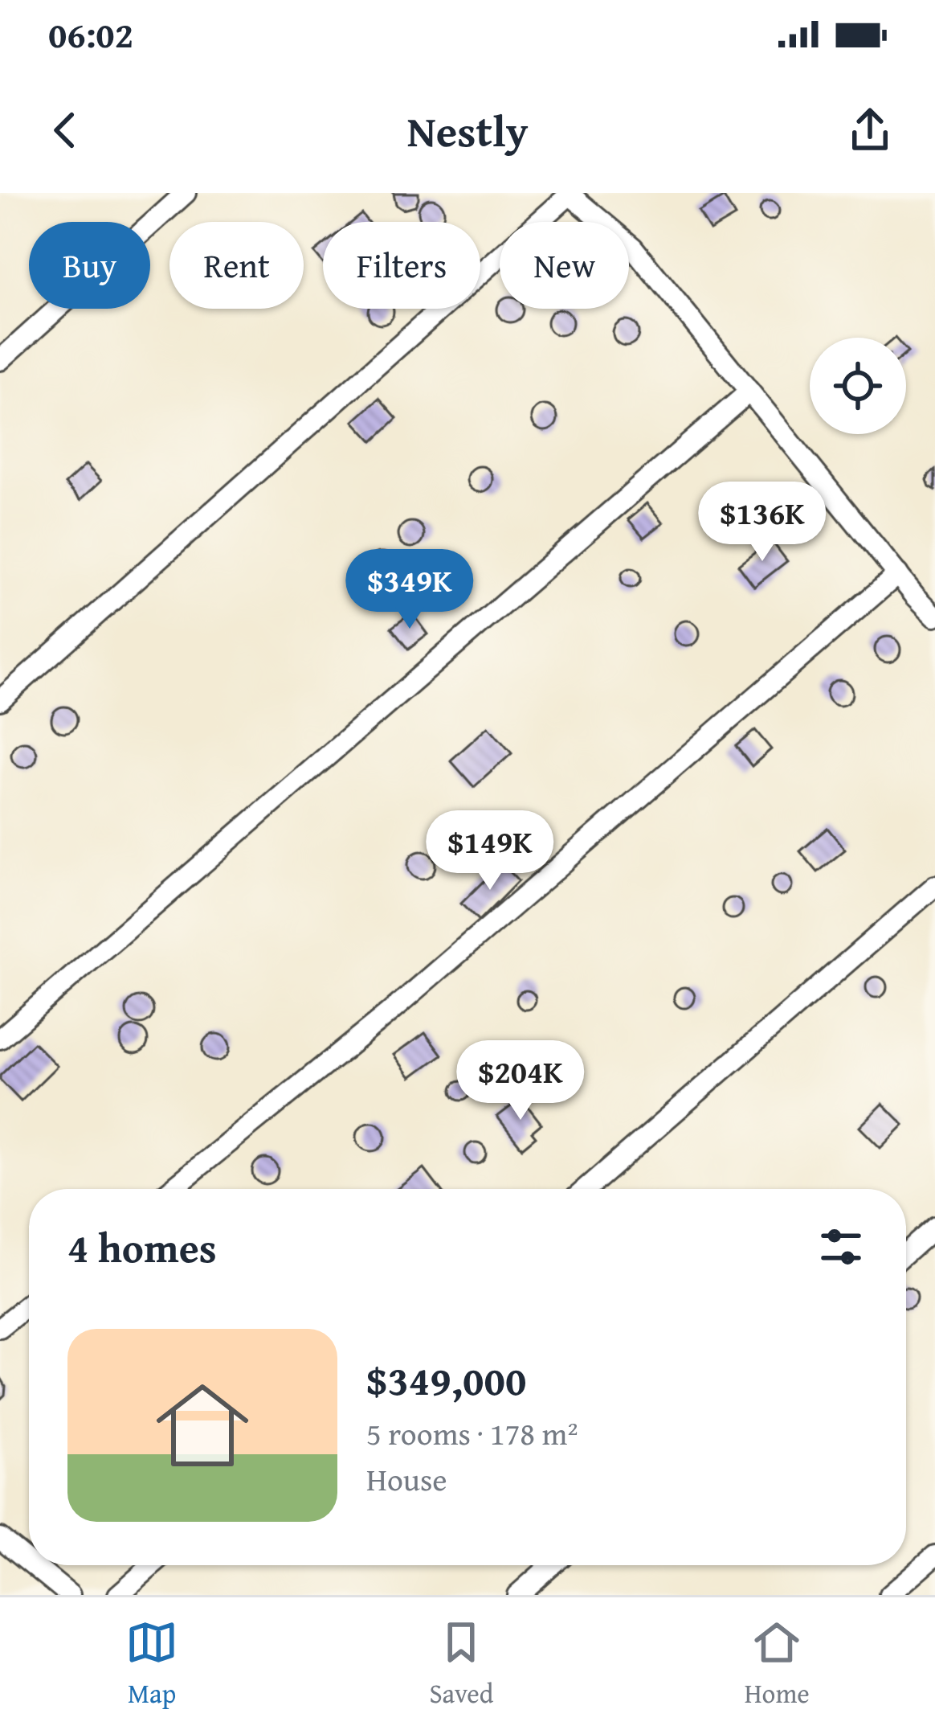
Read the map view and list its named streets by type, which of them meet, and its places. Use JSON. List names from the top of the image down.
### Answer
{
  "page": {
    "status": "06:02",
    "header": "Nestly",
    "chip": [
      "Buy",
      "Rent",
      "Filters",
      "New"
    ],
    "price": [
      "$136K",
      "$349K",
      "$149K",
      "$204K"
    ],
    "heading": "4 homes",
    "list": [
      {
        "name": "$349,000",
        "note": "5 rooms · 178 m² · House"
      }
    ],
    "tabs": ["Map", "Saved", "Home"]
  }
}
